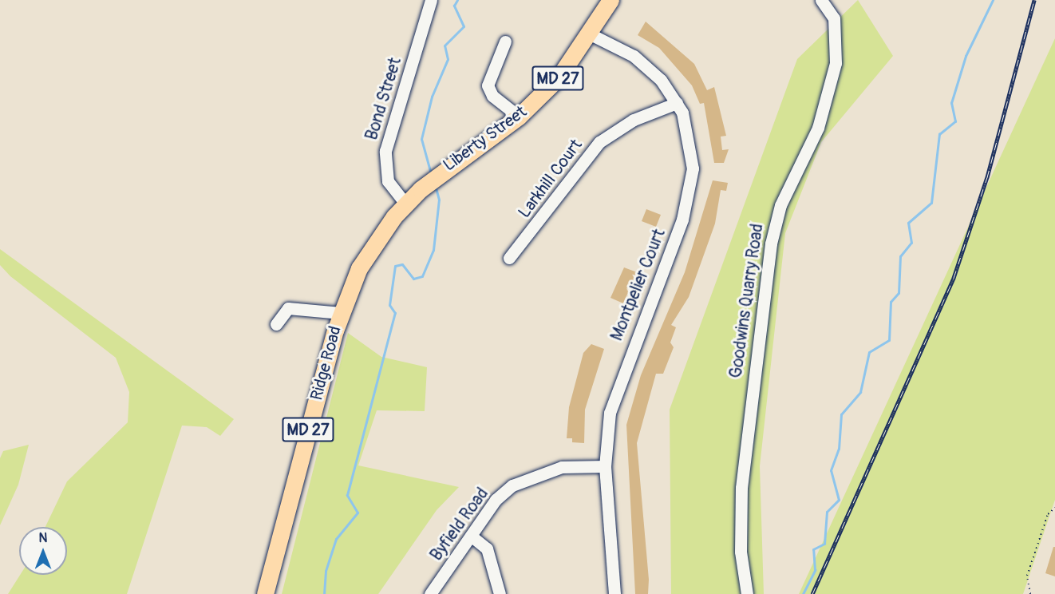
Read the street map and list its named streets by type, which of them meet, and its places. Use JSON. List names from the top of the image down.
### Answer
{
  "streets": {
    "highway": ["MD 27", "Liberty Street", "Ridge Road"],
    "street": [
      "Bond Street",
      "Larkhill Court",
      "Montpelier Court",
      "Goodwins Quarry Road",
      "Byfield Road"
    ]
  },
  "crossings": [
    ["Bond Street", "Liberty Street"],
    ["Bond Street", "Ridge Road"],
    ["Liberty Street", "Montpelier Court"],
    ["Liberty Street", "Ridge Road"],
    ["Larkhill Court", "Montpelier Court"],
    ["Montpelier Court", "Byfield Road"]
  ],
  "north": "top"
}
